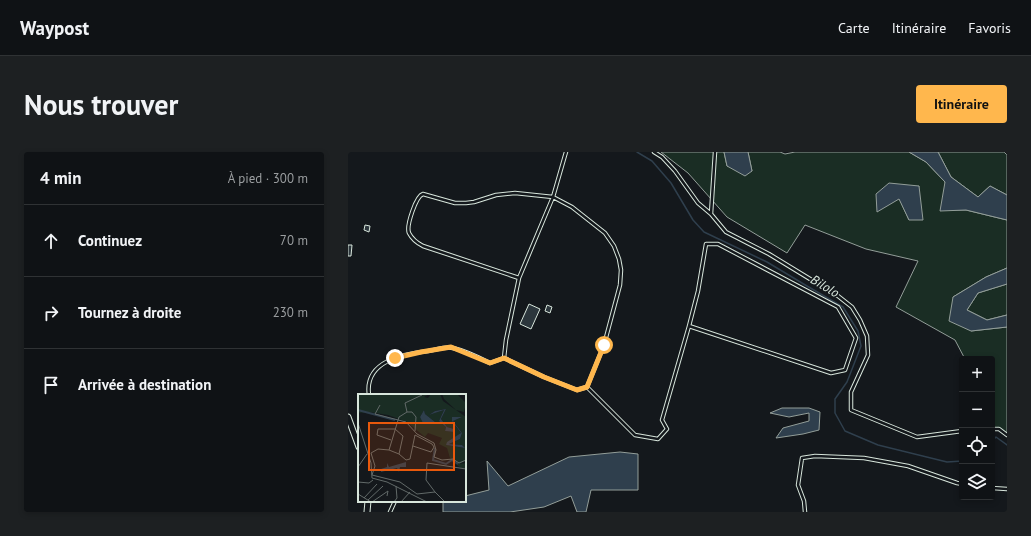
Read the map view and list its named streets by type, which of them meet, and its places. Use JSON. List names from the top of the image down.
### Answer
{
  "water": ["Bilolo"],
  "page": {
    "header": "Waypost",
    "nav": ["Carte", "Itinéraire", "Favoris"],
    "buttons": "Itinéraire",
    "title": "Nous trouver",
    "heading": ["4 min", "À pied · 300 m"],
    "list": [
      ["Continuez", "70 m"],
      ["Tournez à droite", "230 m"],
      "Arrivée à destination"
    ],
    "map_buttons": ["+", "−"]
  }
}
